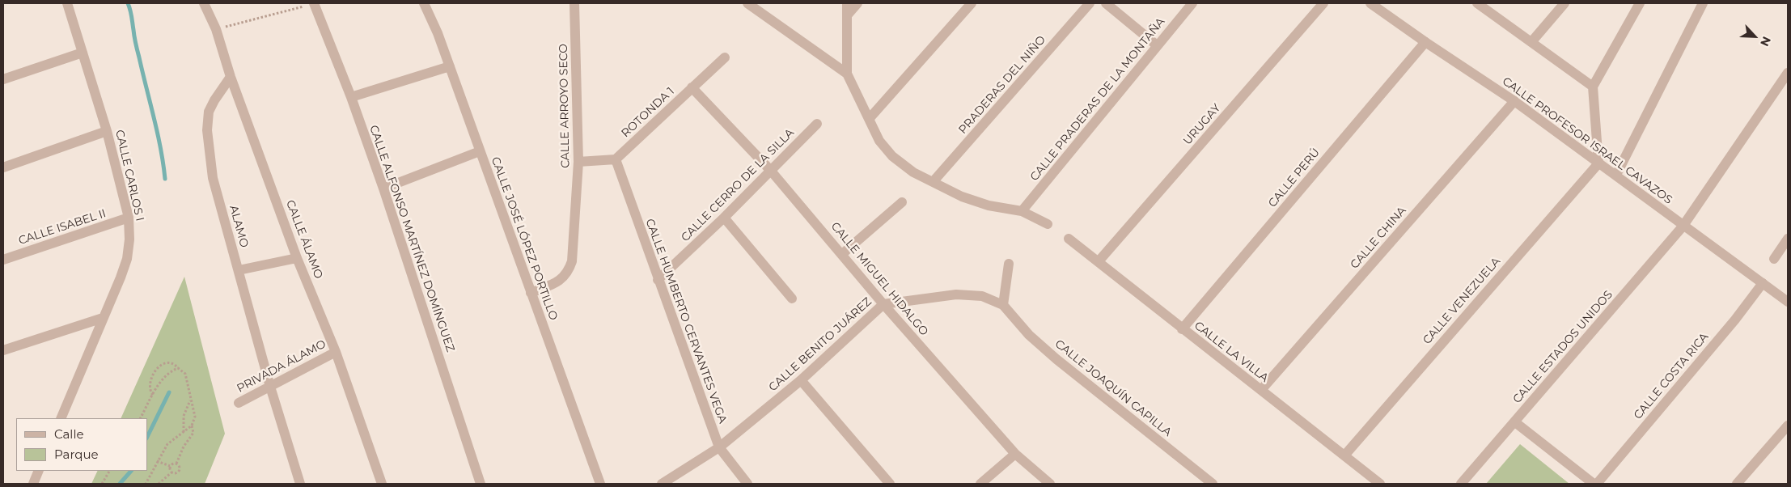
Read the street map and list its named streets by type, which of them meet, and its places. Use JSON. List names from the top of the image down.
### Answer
{
  "streets": {
    "street": [
      "PRADERAS DEL NIÑO",
      "CALLE PRADERAS DE LA MONTAÑA",
      "CALLE ARROYO SECO",
      "ROTONDA 1",
      "URUGAY",
      "CALLE PROFESOR ISRAEL CAVAZOS",
      "CALLE CARLOS I",
      "CALLE PERÚ",
      "CALLE CERRO DE LA SILLA",
      "ALAMO",
      "CALLE ISABEL II",
      "CALLE CHINA",
      "CALLE ALFONSO MARTÍNEZ DOMÍNGUEZ",
      "CALLE JOSÉ LÓPEZ PORTILLO",
      "CALLE ÁLAMO",
      "CALLE MIGUEL HIDALGO",
      "CALLE VENEZUELA",
      "CALLE HUMBERTO CERVANTES VEGA",
      "CALLE BENITO JUÁREZ",
      "CALLE ESTADOS UNIDOS",
      "CALLE LA VILLA",
      "PRIVADA ÁLAMO",
      "CALLE COSTA RICA",
      "CALLE JOAQUÍN CAPILLA"
    ]
  },
  "crossings": [
    ["CALLE ARROYO SECO", "CALLE JOSÉ LÓPEZ PORTILLO"],
    ["ROTONDA 1", "CALLE MIGUEL HIDALGO"],
    ["ROTONDA 1", "CALLE HUMBERTO CERVANTES VEGA"],
    ["URUGAY", "CALLE LA VILLA"],
    ["CALLE PROFESOR ISRAEL CAVAZOS", "CALLE PERÚ"],
    ["CALLE PROFESOR ISRAEL CAVAZOS", "CALLE CHINA"],
    ["CALLE PROFESOR ISRAEL CAVAZOS", "CALLE VENEZUELA"],
    ["CALLE PROFESOR ISRAEL CAVAZOS", "CALLE ESTADOS UNIDOS"],
    ["CALLE PROFESOR ISRAEL CAVAZOS", "CALLE COSTA RICA"],
    ["CALLE CARLOS I", "CALLE ISABEL II"],
    ["CALLE PERÚ", "CALLE LA VILLA"],
    ["CALLE CERRO DE LA SILLA", "CALLE MIGUEL HIDALGO"],
    ["CALLE CERRO DE LA SILLA", "CALLE HUMBERTO CERVANTES VEGA"],
    ["ALAMO", "CALLE ÁLAMO"],
    ["ALAMO", "PRIVADA ÁLAMO"],
    ["CALLE CHINA", "CALLE LA VILLA"],
    ["CALLE ÁLAMO", "PRIVADA ÁLAMO"],
    ["CALLE MIGUEL HIDALGO", "CALLE BENITO JUÁREZ"],
    ["CALLE VENEZUELA", "CALLE LA VILLA"],
    ["CALLE HUMBERTO CERVANTES VEGA", "CALLE BENITO JUÁREZ"],
    ["CALLE BENITO JUÁREZ", "CALLE JOAQUÍN CAPILLA"]
  ],
  "legend": ["Calle", "Parque"],
  "north": "bottom right"
}
